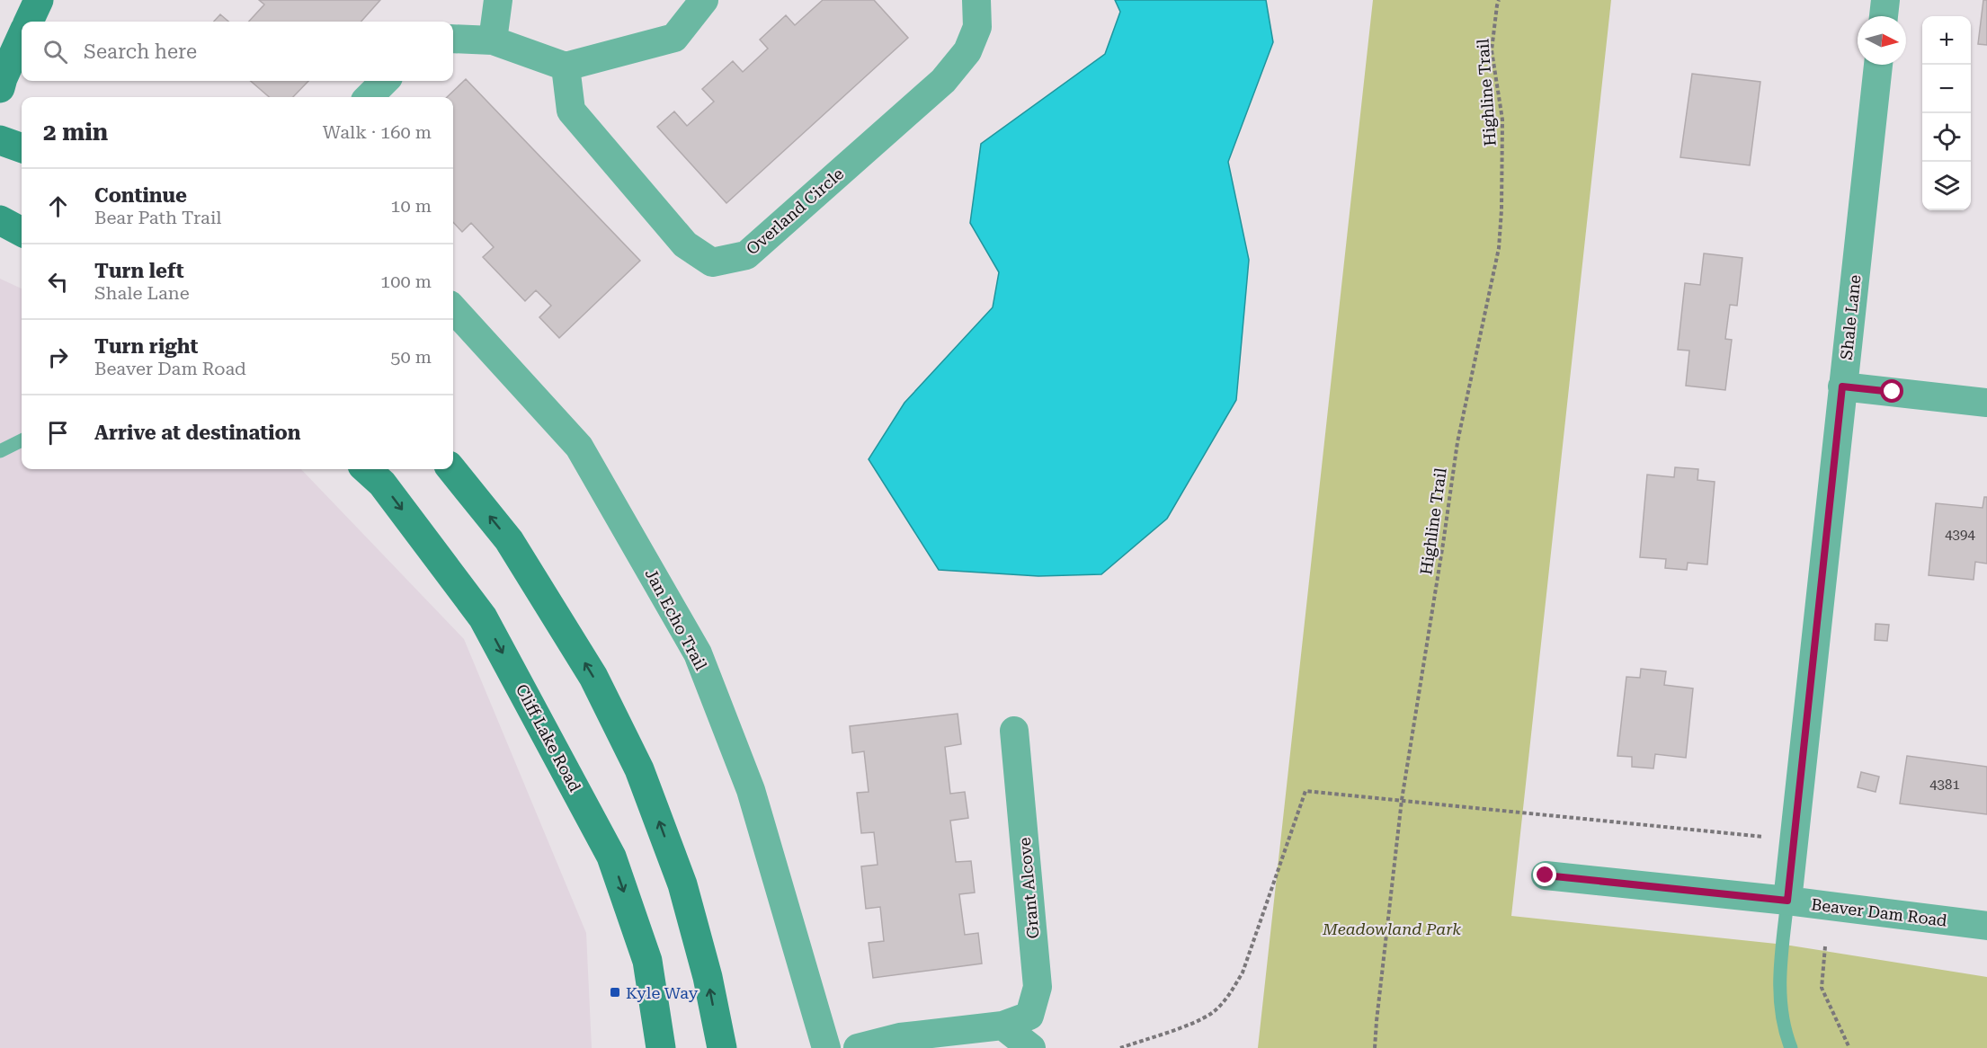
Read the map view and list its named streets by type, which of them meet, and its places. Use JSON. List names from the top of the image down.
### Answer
{
  "streets": {
    "street": [
      "Overland Circle",
      "Shale Lane",
      "Jan Echo Trail",
      "Cliff Lake Road",
      "Grant Alcove",
      "Beaver Dam Road"
    ],
    "path": ["Highline Trail"]
  },
  "crossings": [
    ["Shale Lane", "Beaver Dam Road"]
  ],
  "parks": ["Meadowland Park"],
  "places": {
    "transit": ["Kyle Way"]
  },
  "house_numbers": ["4394", "4381"],
  "north": "right",
  "page": {
    "map_buttons": ["+", "−"],
    "search": "Search here",
    "heading": ["2 min", "Walk · 160 m"],
    "list": [
      ["Continue", "Bear Path Trail", "10 m"],
      ["Turn left", "Shale Lane", "100 m"],
      ["Turn right", "Beaver Dam Road", "50 m"],
      "Arrive at destination"
    ]
  }
}
